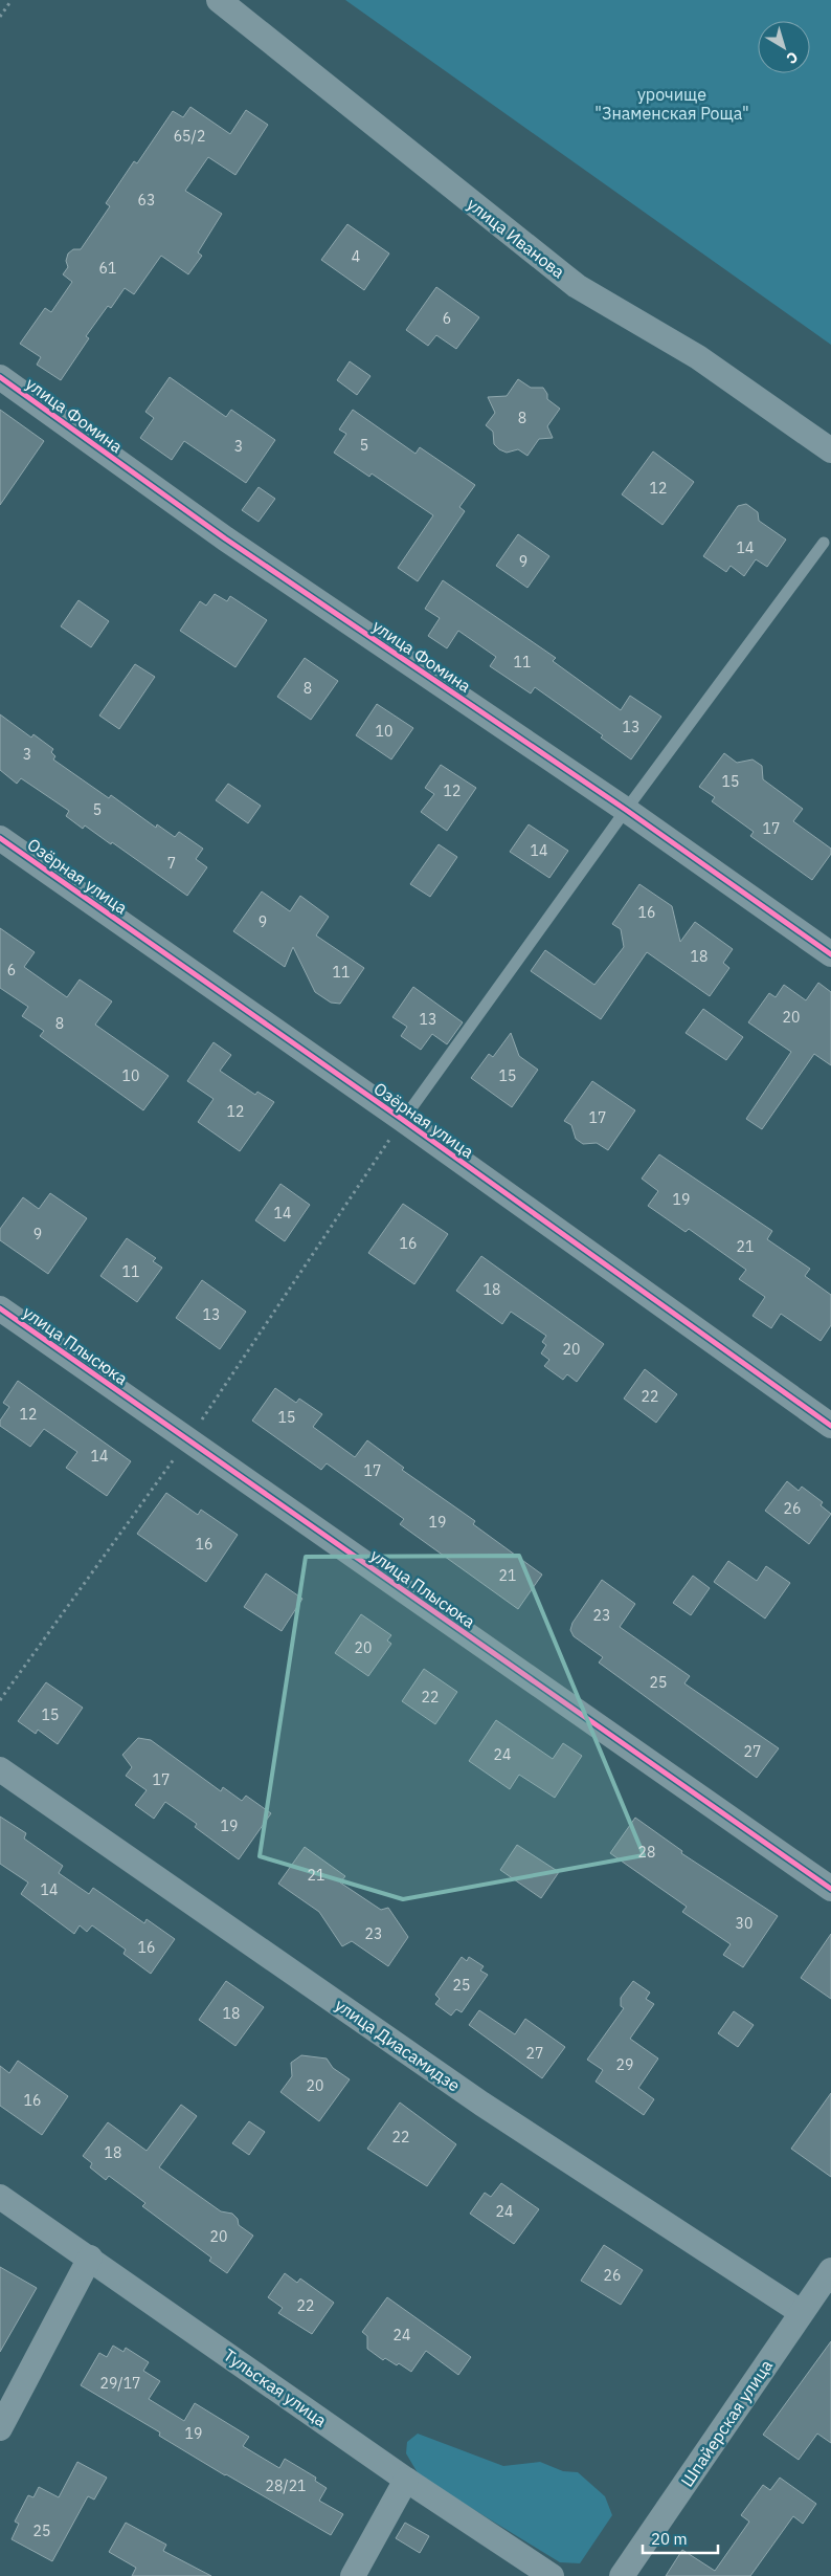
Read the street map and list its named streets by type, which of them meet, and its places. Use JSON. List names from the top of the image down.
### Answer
{
  "streets": {
    "street": [
      "улица Иванова",
      "улица Фомина",
      "Озёрная улица",
      "улица Плысюка",
      "улица Диасамидзе",
      "Тульская улица",
      "Шпайерская улица"
    ]
  },
  "crossings": [
    ["улица Диасамидзе", "Шпайерская улица"]
  ],
  "parks": ["урочище \"Знаменская Роща\""],
  "house_numbers": [
    "65/2",
    "63",
    "4",
    "61",
    "6",
    "8",
    "5",
    "3",
    "12",
    "14",
    "9",
    "11",
    "8",
    "13",
    "10",
    "3",
    "15",
    "12",
    "5",
    "17",
    "14",
    "7",
    "16",
    "9",
    "18",
    "6",
    "11",
    "20",
    "13",
    "8",
    "10",
    "15",
    "12",
    "17",
    "19",
    "14",
    "9",
    "16",
    "21",
    "11",
    "18",
    "13",
    "20",
    "22",
    "12",
    "15",
    "14",
    "17",
    "26",
    "19",
    "16",
    "21",
    "23",
    "20",
    "25",
    "22",
    "15",
    "27",
    "24",
    "17",
    "19",
    "28",
    "21",
    "14",
    "30",
    "23",
    "16",
    "25",
    "18",
    "27",
    "29",
    "20",
    "16",
    "22",
    "18",
    "24",
    "20",
    "26",
    "22",
    "24",
    "29/17",
    "19",
    "28/21",
    "25"
  ],
  "scale_bar": "20 m",
  "north": "bottom right"
}
